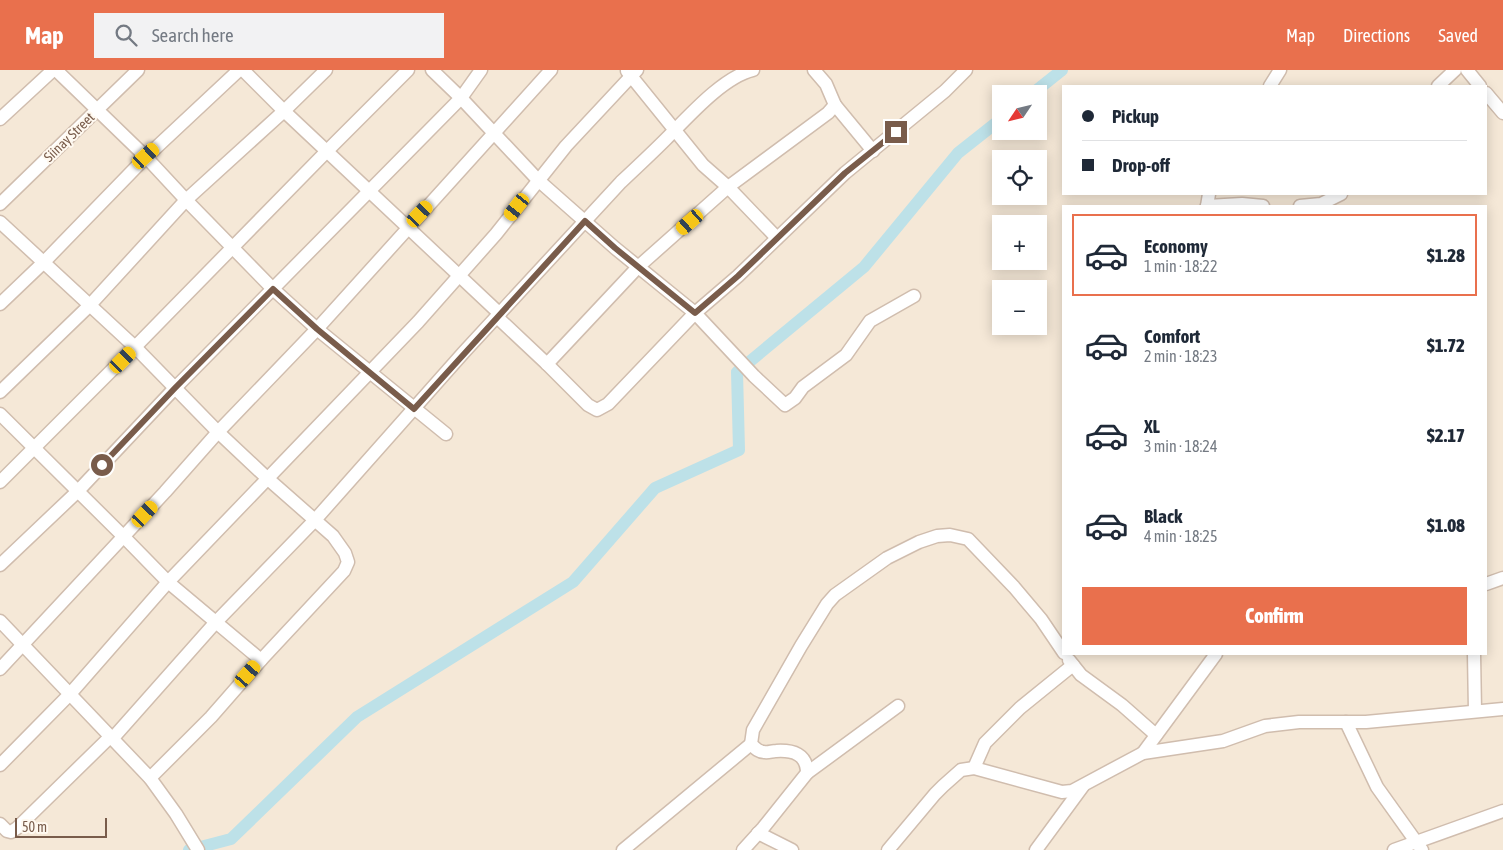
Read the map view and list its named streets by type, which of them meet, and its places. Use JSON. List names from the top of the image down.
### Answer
{
  "streets": {
    "street": ["Siinay Street"]
  },
  "scale_bar": "50 m",
  "north": "bottom left",
  "page": {
    "header": "Map",
    "search": "Search here",
    "nav": ["Map", "Directions", "Saved"],
    "map_buttons": ["+", "−"],
    "banner": ["Pickup", "Drop-off"],
    "list": [
      {
        "name": "Economy",
        "note": "1 min · 18:22",
        "value": "$1.28"
      },
      {
        "name": "Comfort",
        "note": "2 min · 18:23",
        "value": "$1.72"
      },
      {
        "name": "XL",
        "note": "3 min · 18:24",
        "value": "$2.17"
      },
      {
        "name": "Black",
        "note": "4 min · 18:25",
        "value": "$1.08"
      }
    ],
    "buttons": "Confirm",
    "scale": "50 m"
  }
}
